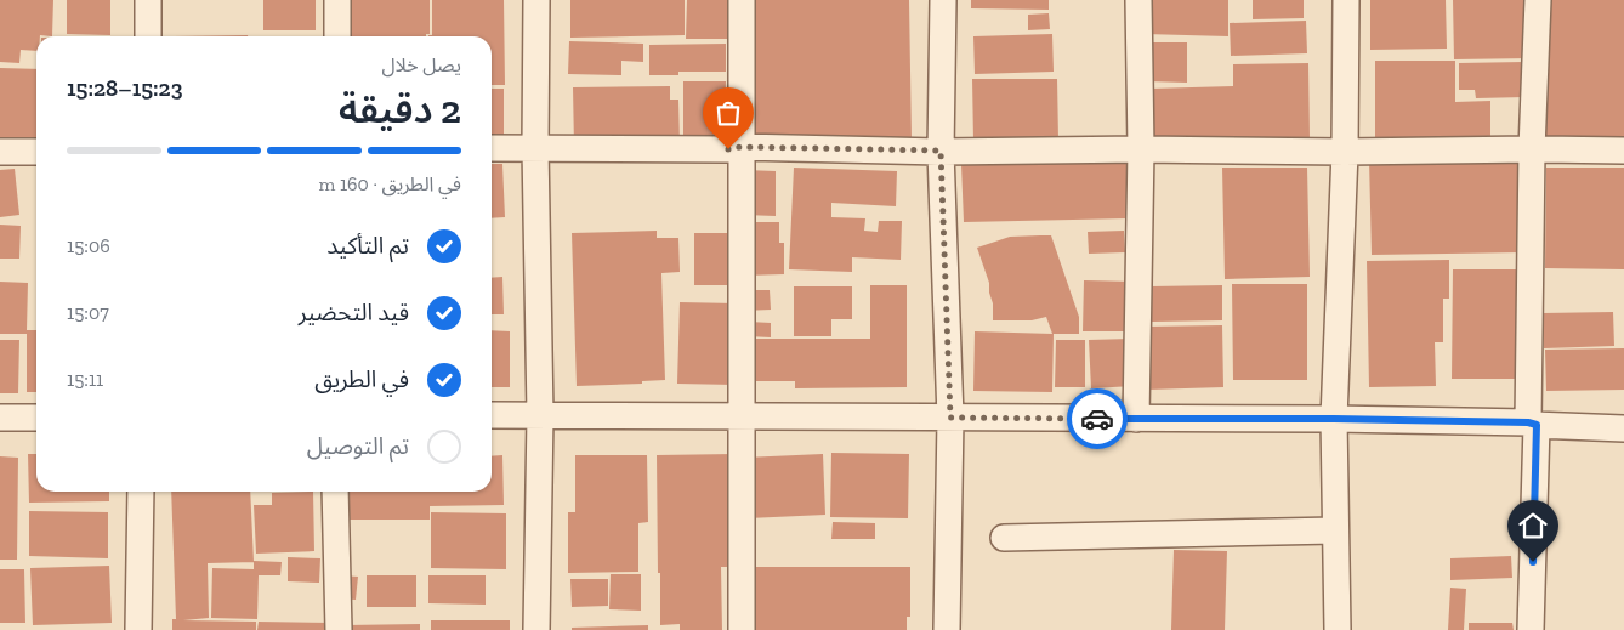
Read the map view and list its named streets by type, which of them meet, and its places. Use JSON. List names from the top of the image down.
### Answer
{
  "page": {
    "heading": ["2 دقيقة", "يصل خلال", "15:23–15:28"],
    "bar": "في الطريق · 160 m",
    "list": [
      ["تم التأكيد", "15:06"],
      ["قيد التحضير", "15:07"],
      ["في الطريق", "15:11"],
      "تم التوصيل"
    ]
  }
}
